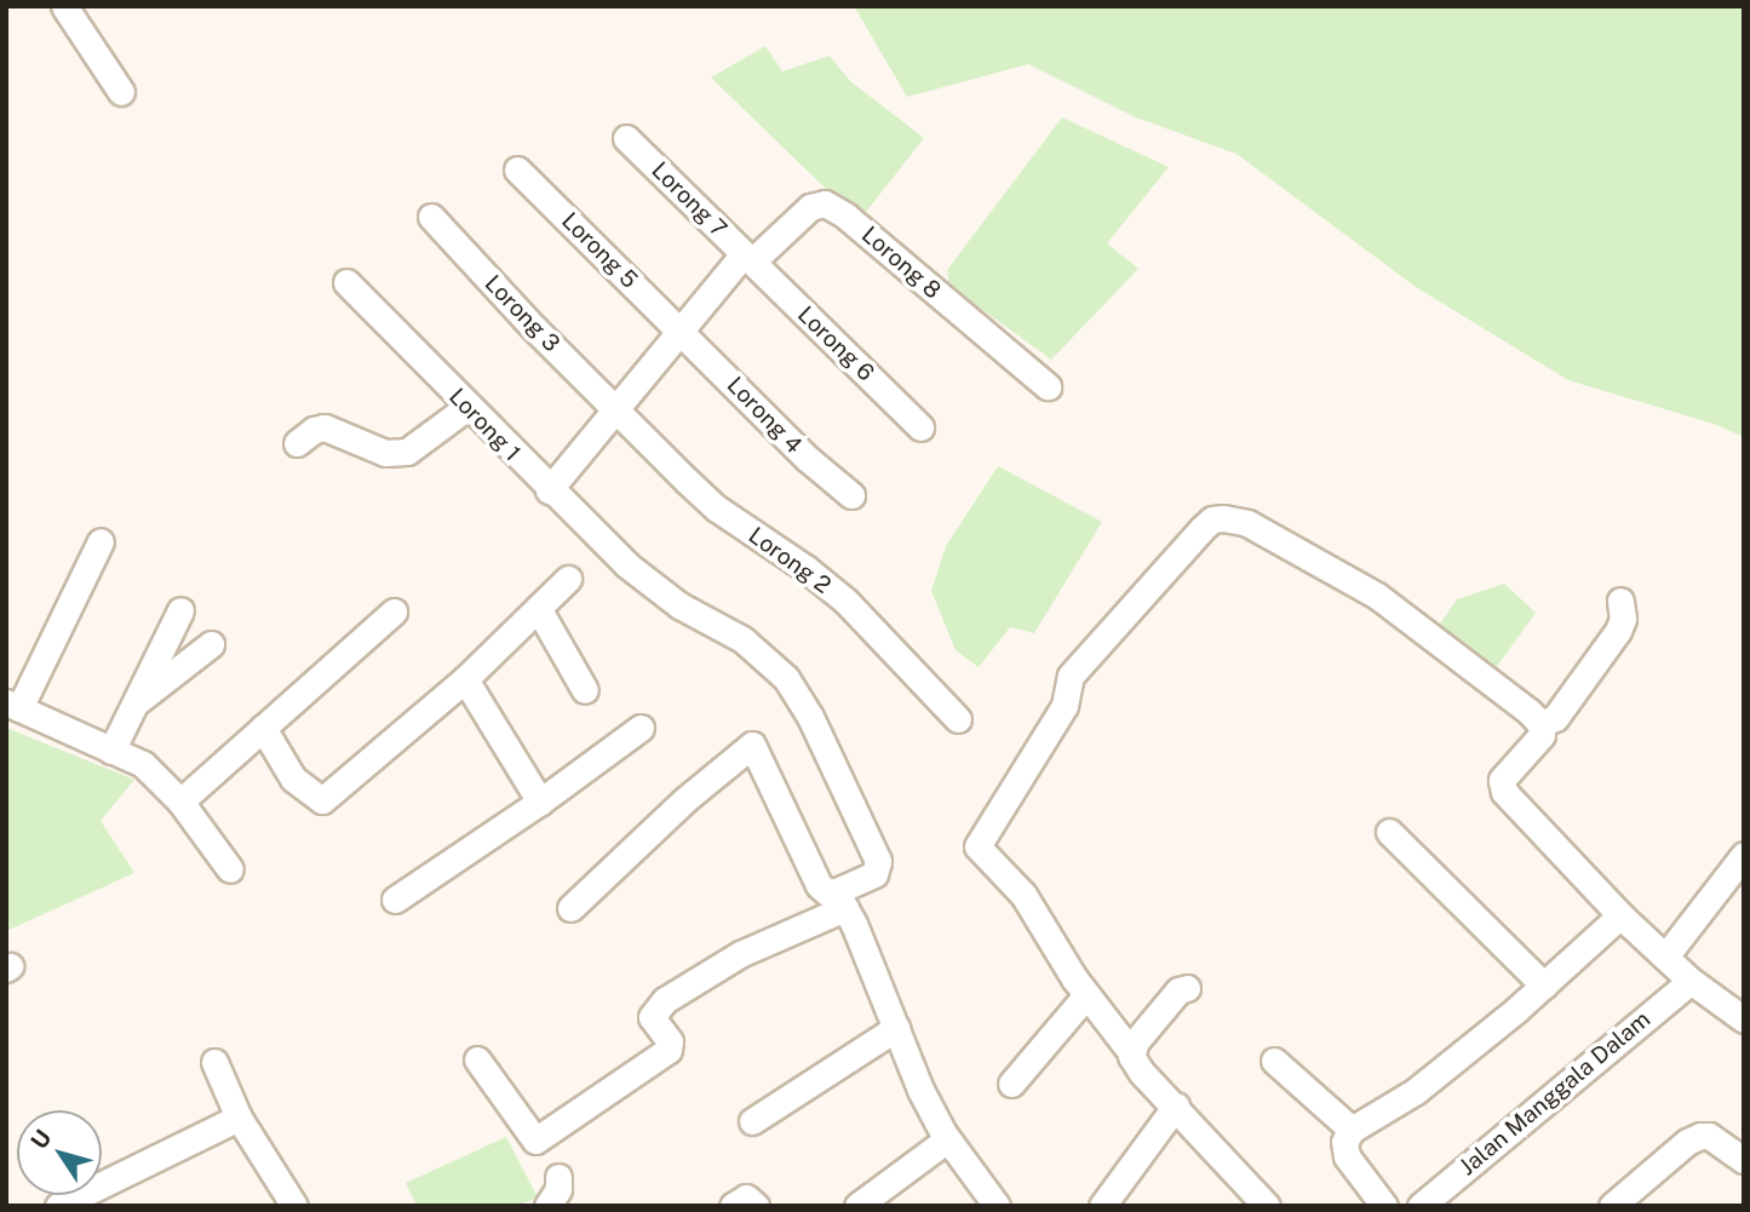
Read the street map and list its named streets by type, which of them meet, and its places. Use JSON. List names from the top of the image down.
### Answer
{
  "streets": {
    "street": [
      "Lorong 7",
      "Lorong 5",
      "Lorong 8",
      "Lorong 3",
      "Lorong 6",
      "Lorong 4",
      "Lorong 1",
      "Lorong 2",
      "Jalan Manggala Dalam"
    ]
  },
  "crossings": [
    ["Lorong 7", "Lorong 8"],
    ["Lorong 7", "Lorong 6"],
    ["Lorong 5", "Lorong 4"],
    ["Lorong 8", "Lorong 6"],
    ["Lorong 3", "Lorong 2"]
  ],
  "north": "top left"
}
